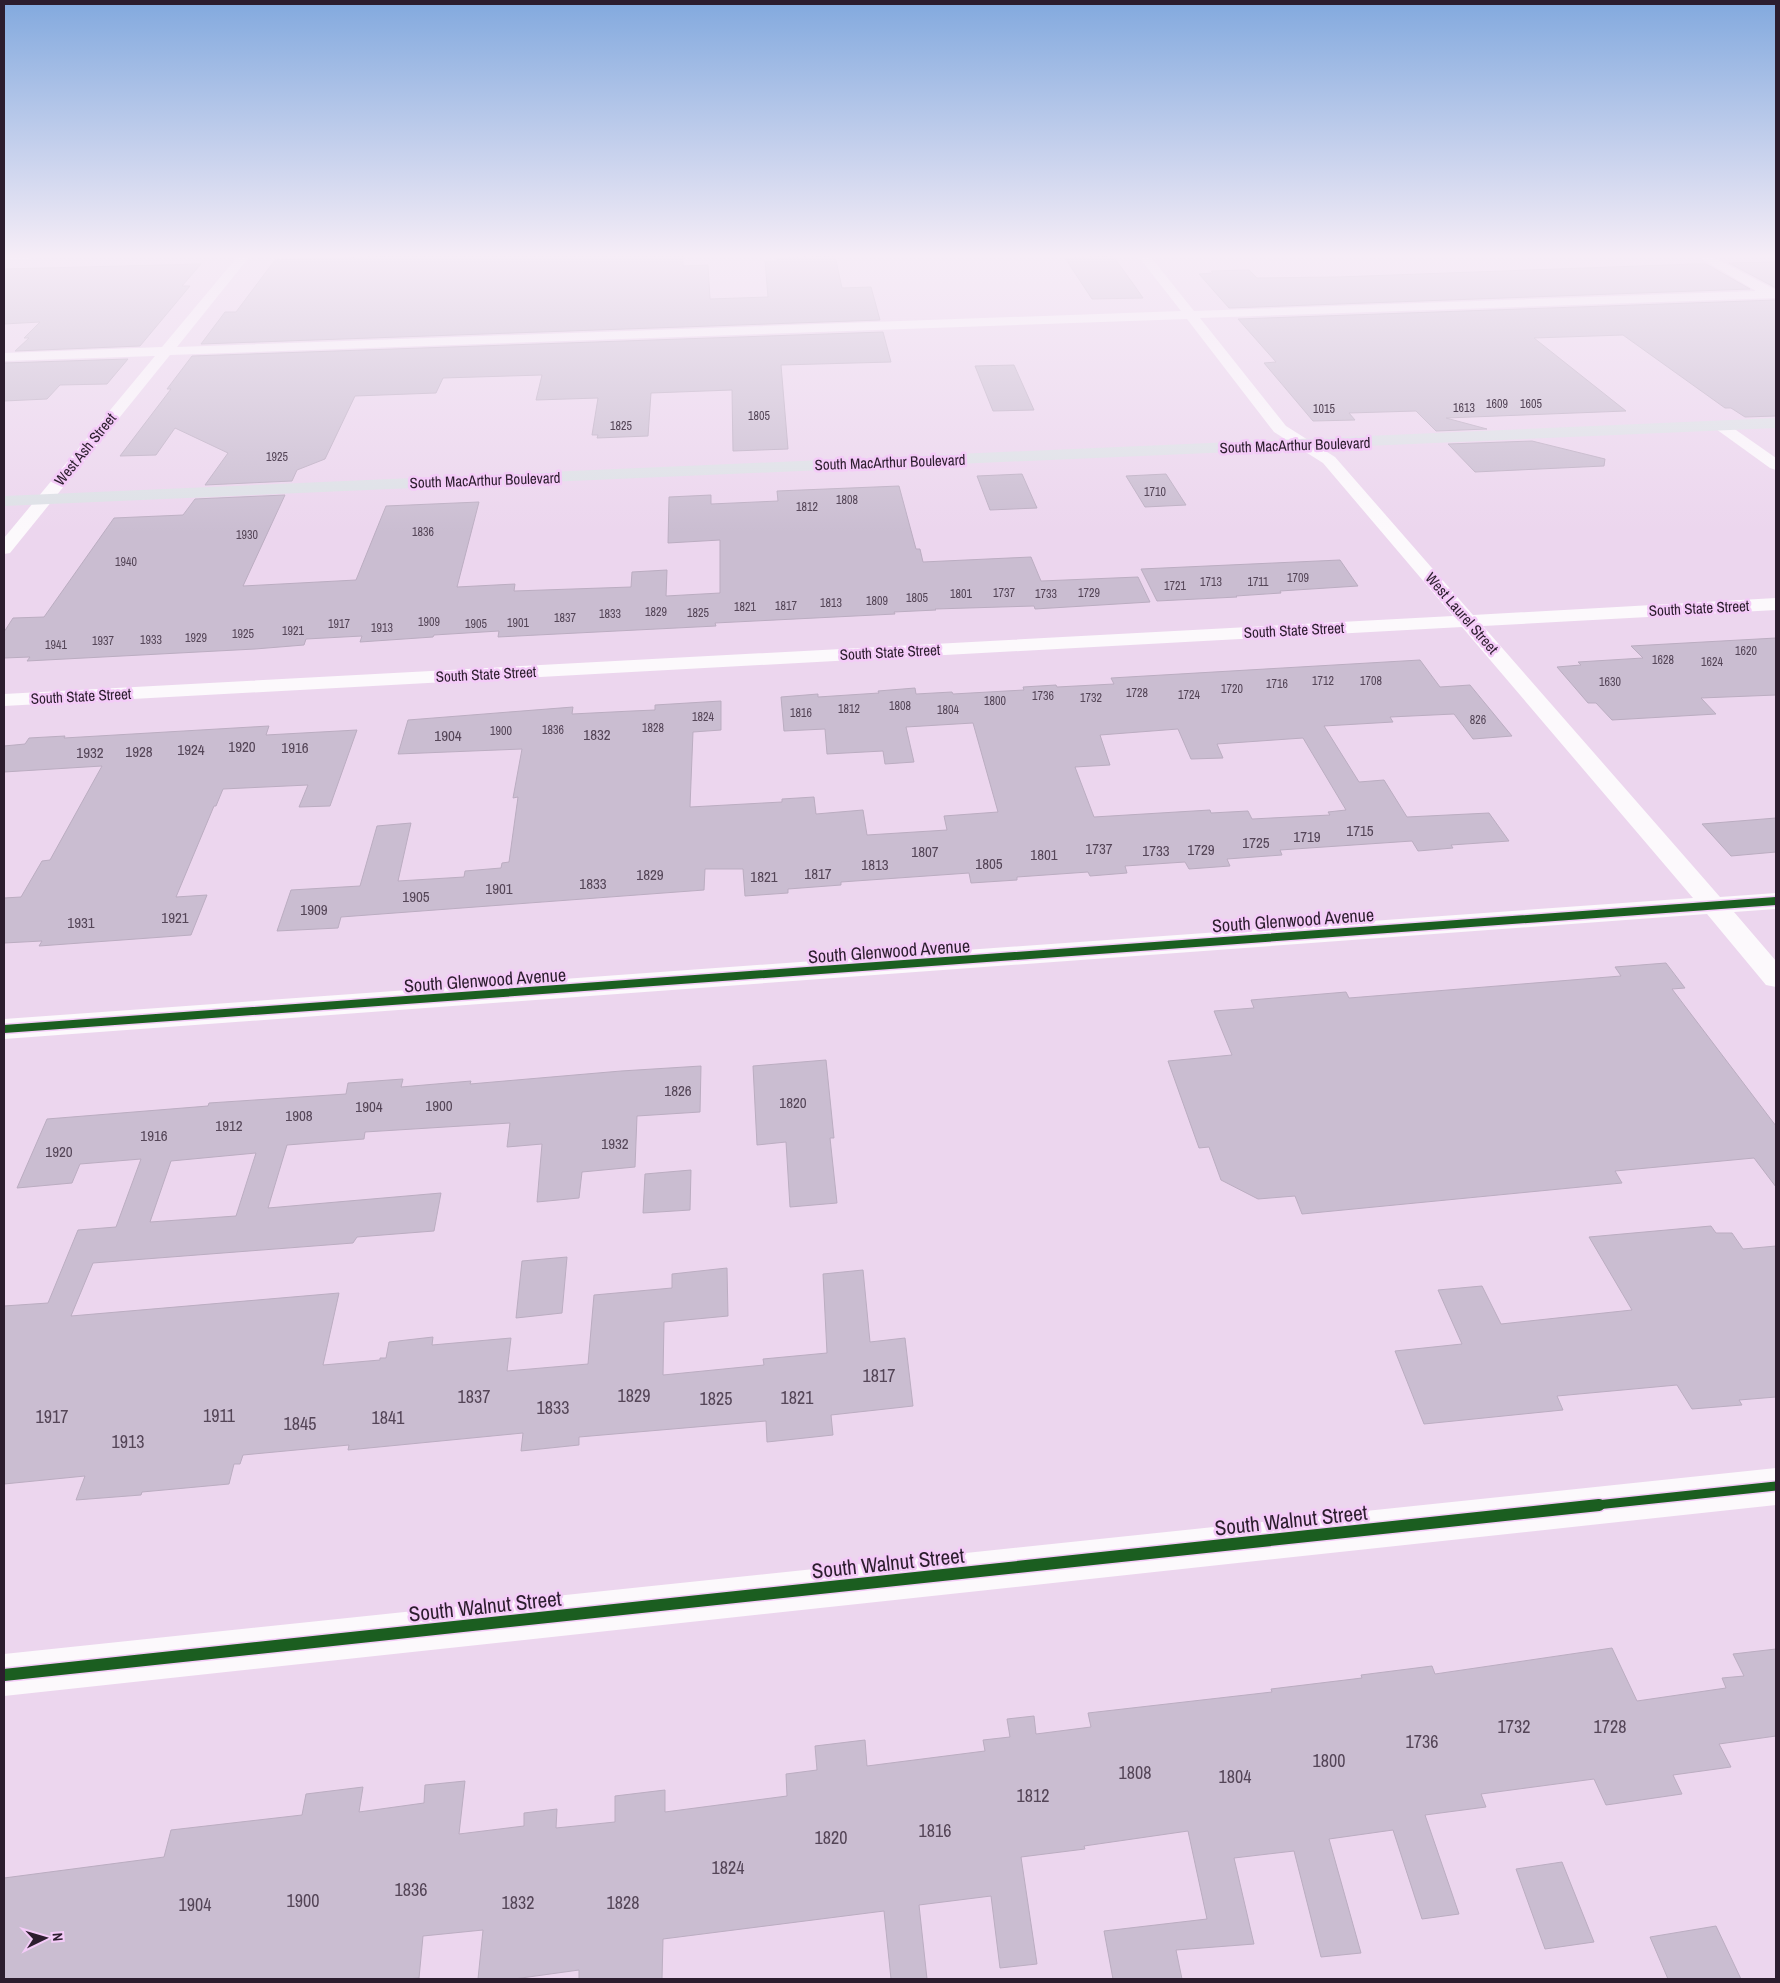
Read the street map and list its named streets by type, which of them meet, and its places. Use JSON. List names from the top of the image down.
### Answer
{
  "streets": {
    "main road": ["South MacArthur Boulevard"],
    "street": [
      "West Ash Street",
      "South State Street",
      "West Laurel Street",
      "South Glenwood Avenue",
      "South Walnut Street"
    ]
  },
  "crossings": [
    ["South MacArthur Boulevard", "West Ash Street"],
    ["South MacArthur Boulevard", "West Laurel Street"],
    ["South State Street", "West Laurel Street"],
    ["West Laurel Street", "South Glenwood Avenue"]
  ],
  "house_numbers": [
    "1609",
    "1605",
    "1613",
    "1015",
    "1805",
    "1825",
    "1925",
    "1710",
    "1808",
    "1812",
    "1836",
    "1930",
    "1940",
    "1709",
    "1713",
    "1711",
    "1721",
    "1737",
    "1729",
    "1801",
    "1733",
    "1805",
    "1809",
    "1813",
    "1817",
    "1821",
    "1829",
    "1825",
    "1833",
    "1837",
    "1909",
    "1901",
    "1917",
    "1905",
    "1913",
    "1921",
    "1925",
    "1929",
    "1933",
    "1937",
    "1941",
    "1620",
    "1628",
    "1624",
    "1712",
    "1708",
    "1630",
    "1716",
    "1720",
    "1728",
    "1724",
    "1736",
    "1732",
    "1800",
    "1808",
    "1812",
    "1804",
    "1816",
    "1824",
    "826",
    "1828",
    "1836",
    "1900",
    "1832",
    "1904",
    "1920",
    "1916",
    "1924",
    "1928",
    "1932",
    "1715",
    "1719",
    "1725",
    "1737",
    "1729",
    "1733",
    "1807",
    "1801",
    "1805",
    "1813",
    "1817",
    "1829",
    "1821",
    "1833",
    "1901",
    "1905",
    "1909",
    "1921",
    "1931",
    "1826",
    "1820",
    "1900",
    "1904",
    "1908",
    "1912",
    "1916",
    "1932",
    "1920",
    "1817",
    "1829",
    "1837",
    "1821",
    "1825",
    "1833",
    "1911",
    "1917",
    "1841",
    "1845",
    "1913",
    "1732",
    "1728",
    "1736",
    "1800",
    "1808",
    "1804",
    "1812",
    "1816",
    "1820",
    "1824",
    "1836",
    "1900",
    "1832",
    "1828",
    "1904"
  ],
  "north": "right"
}
